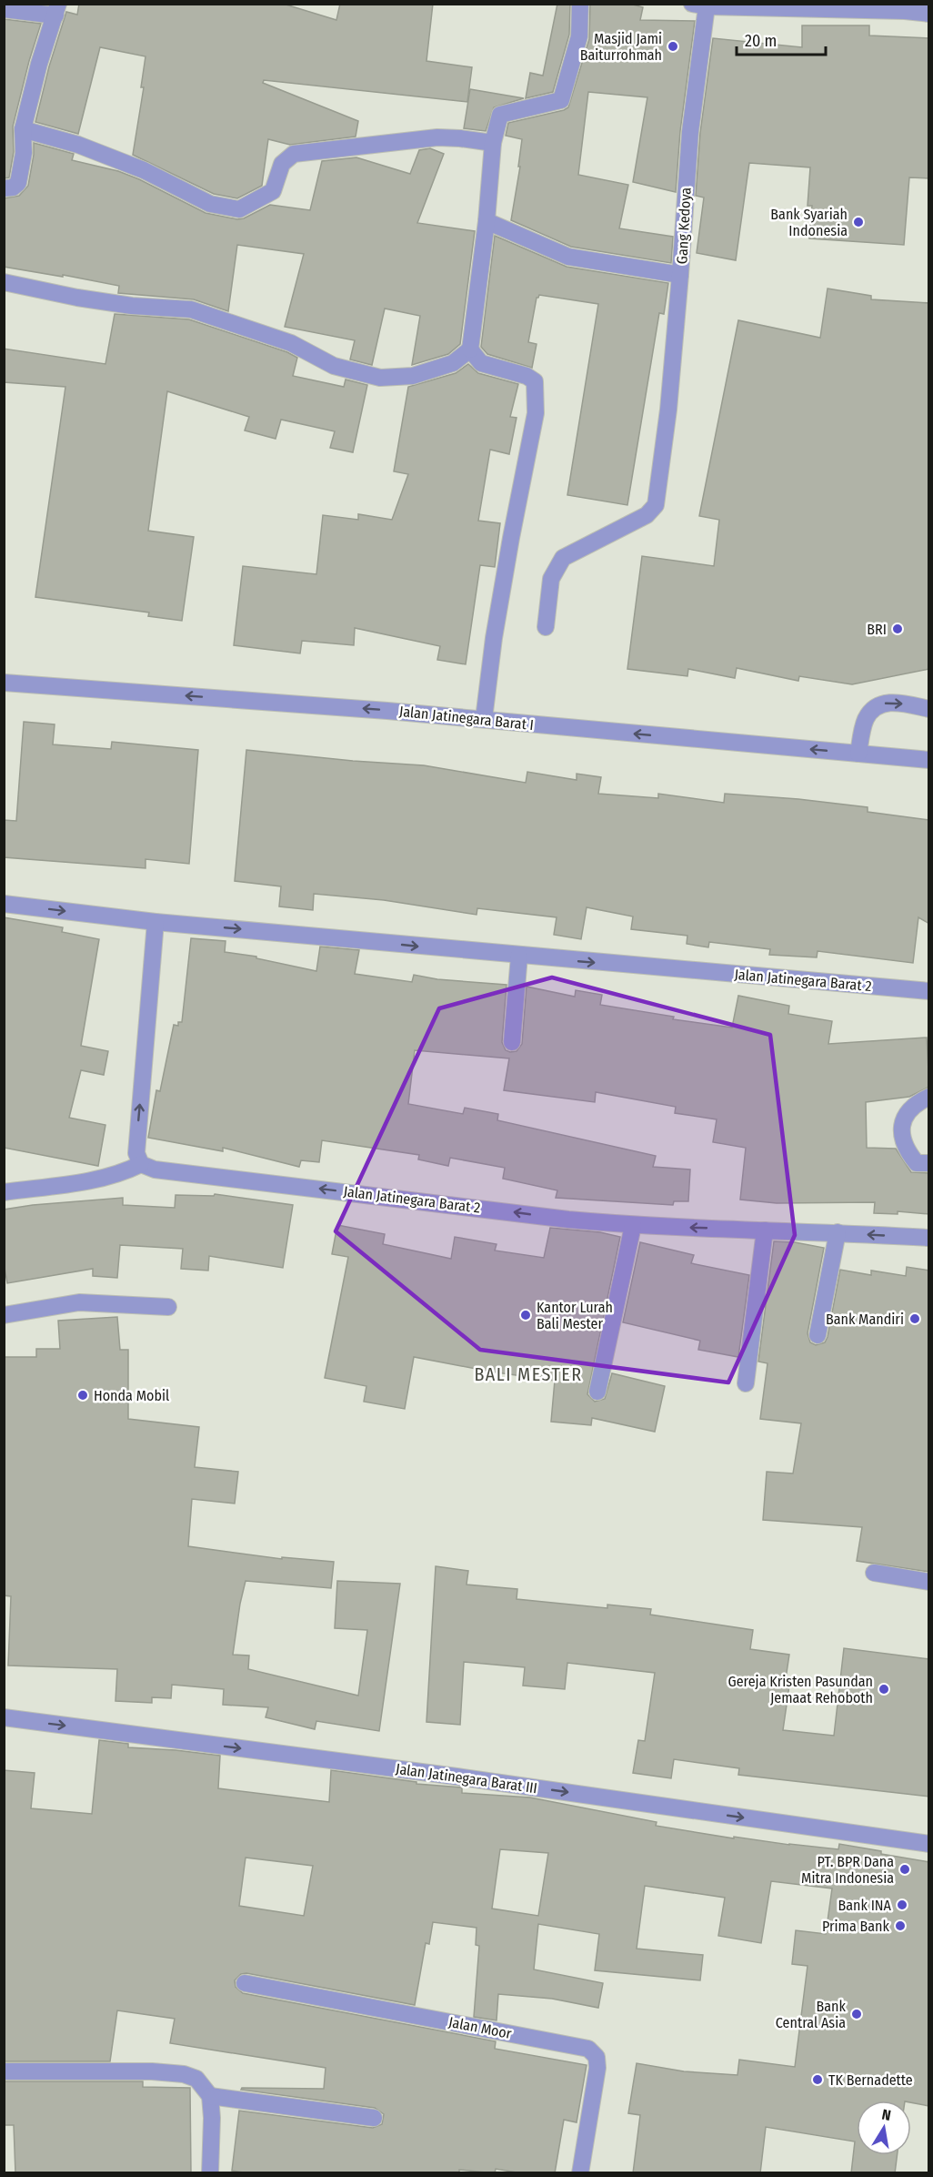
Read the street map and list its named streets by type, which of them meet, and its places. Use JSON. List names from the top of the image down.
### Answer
{
  "streets": {
    "street": [
      "Gang Kedoya",
      "Jalan Jatinegara Barat I",
      "Jalan Jatinegara Barat 2",
      "Jalan Jatinegara Barat III",
      "Jalan Moor"
    ]
  },
  "one_way": ["Jalan Jatinegara Barat I", "Jalan Jatinegara Barat III"],
  "districts": ["BALI MESTER"],
  "places": [
    "Masjid Jami Baiturrohmah",
    "Bank Syariah Indonesia",
    "BRI",
    "Kantor Lurah Bali Mester",
    "Bank Mandiri",
    "Honda Mobil",
    "Gereja Kristen Pasundan Jemaat Rehoboth",
    "PT. BPR Dana Mitra Indonesia",
    "Bank INA",
    "Prima Bank",
    "Bank Central Asia",
    "TK Bernadette"
  ],
  "scale_bar": "20 m",
  "north": "top"
}
